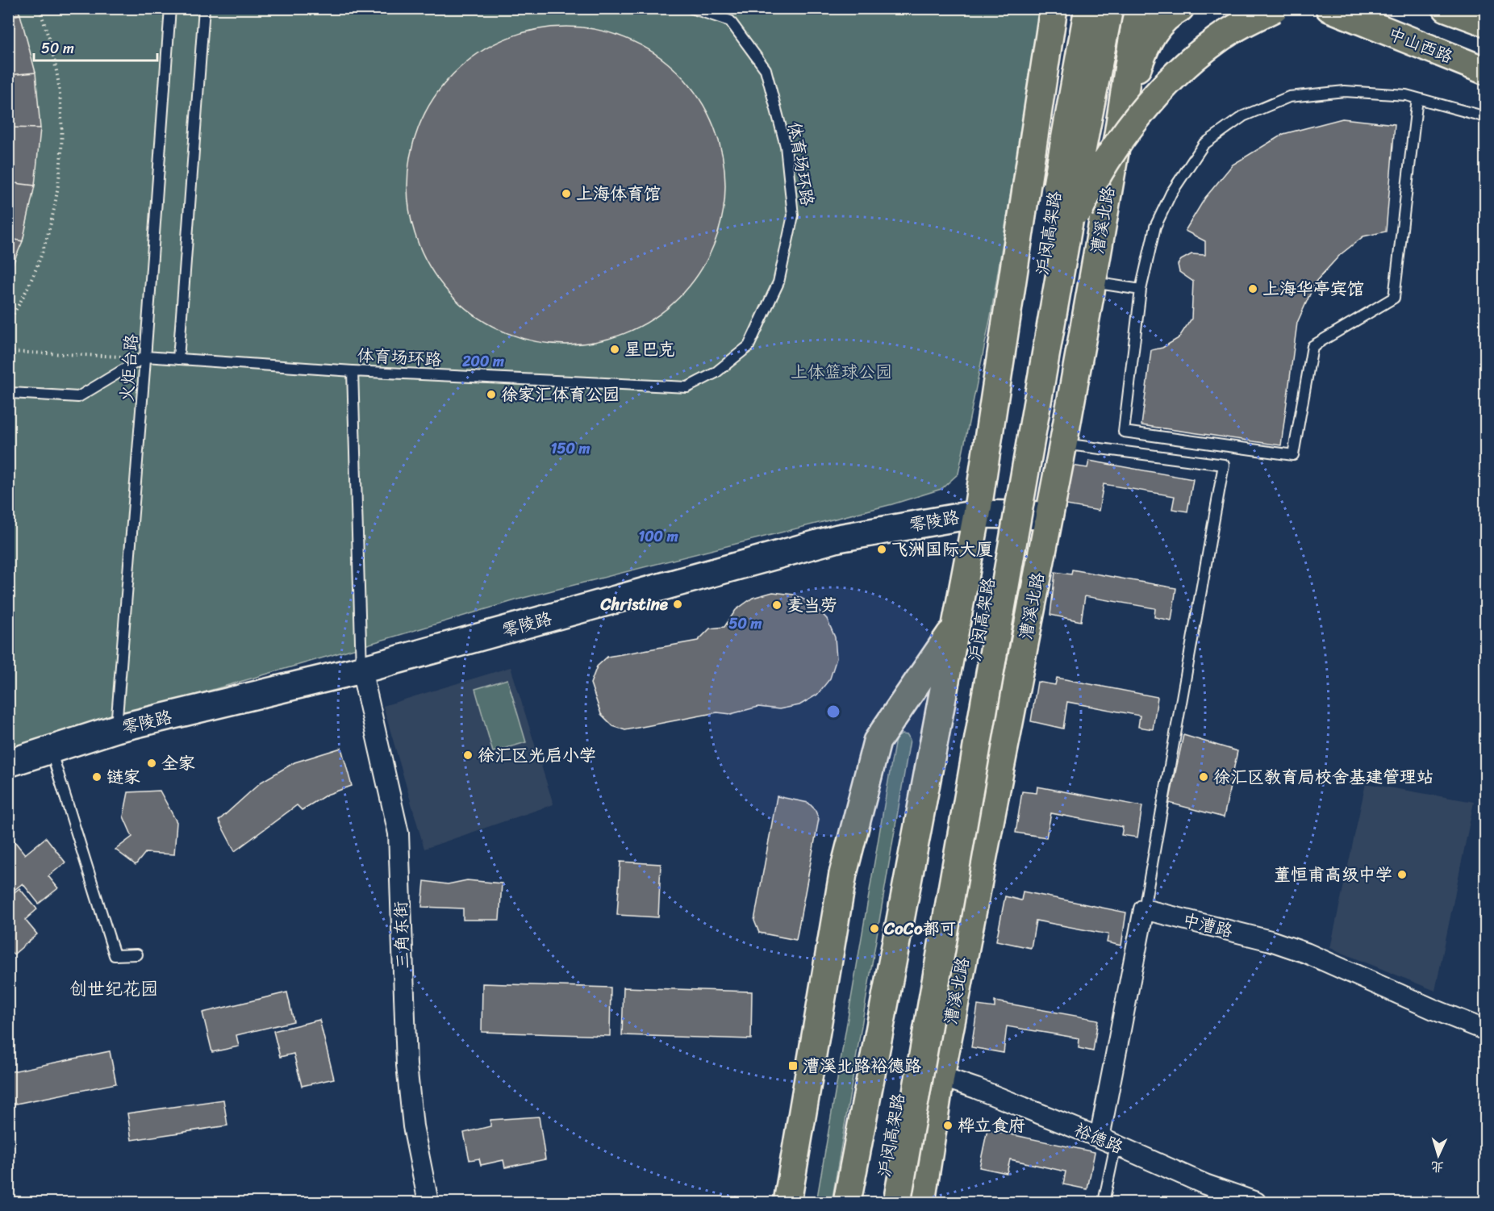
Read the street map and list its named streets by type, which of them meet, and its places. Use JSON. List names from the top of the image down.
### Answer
{
  "streets": {
    "main road": ["中山西路", "漕溪北路", "沪闵高架路"],
    "street": [
      "零陵路",
      "中漕路",
      "三角东街",
      "裕德路"
    ],
    "lane": ["体育场环路", "火炬台路"]
  },
  "crossings": [
    ["体育场环路", "火炬台路"],
    ["漕溪北路", "零陵路"],
    ["漕溪北路", "裕德路"],
    ["火炬台路", "零陵路"],
    ["零陵路", "三角东街"]
  ],
  "districts": ["创世纪花园"],
  "parks": ["上体篮球公园"],
  "places": {
    "other": [
      "上海体育馆",
      "上海华亭宾馆",
      "星巴克",
      "徐家汇体育公园",
      "飞洲国际大厦",
      "Christine",
      "麦当劳",
      "徐汇区光启小学",
      "全家",
      "链家",
      "徐汇区教育局校舍基建管理站",
      "董恒甫高级中学",
      "CoCo都可",
      "桦立食府"
    ],
    "transit": ["漕溪北路裕德路"]
  },
  "scale_bar": "50 m",
  "north": "bottom",
  "rings": [
    "200 m",
    "150 m",
    "100 m",
    "50 m"
  ]
}
